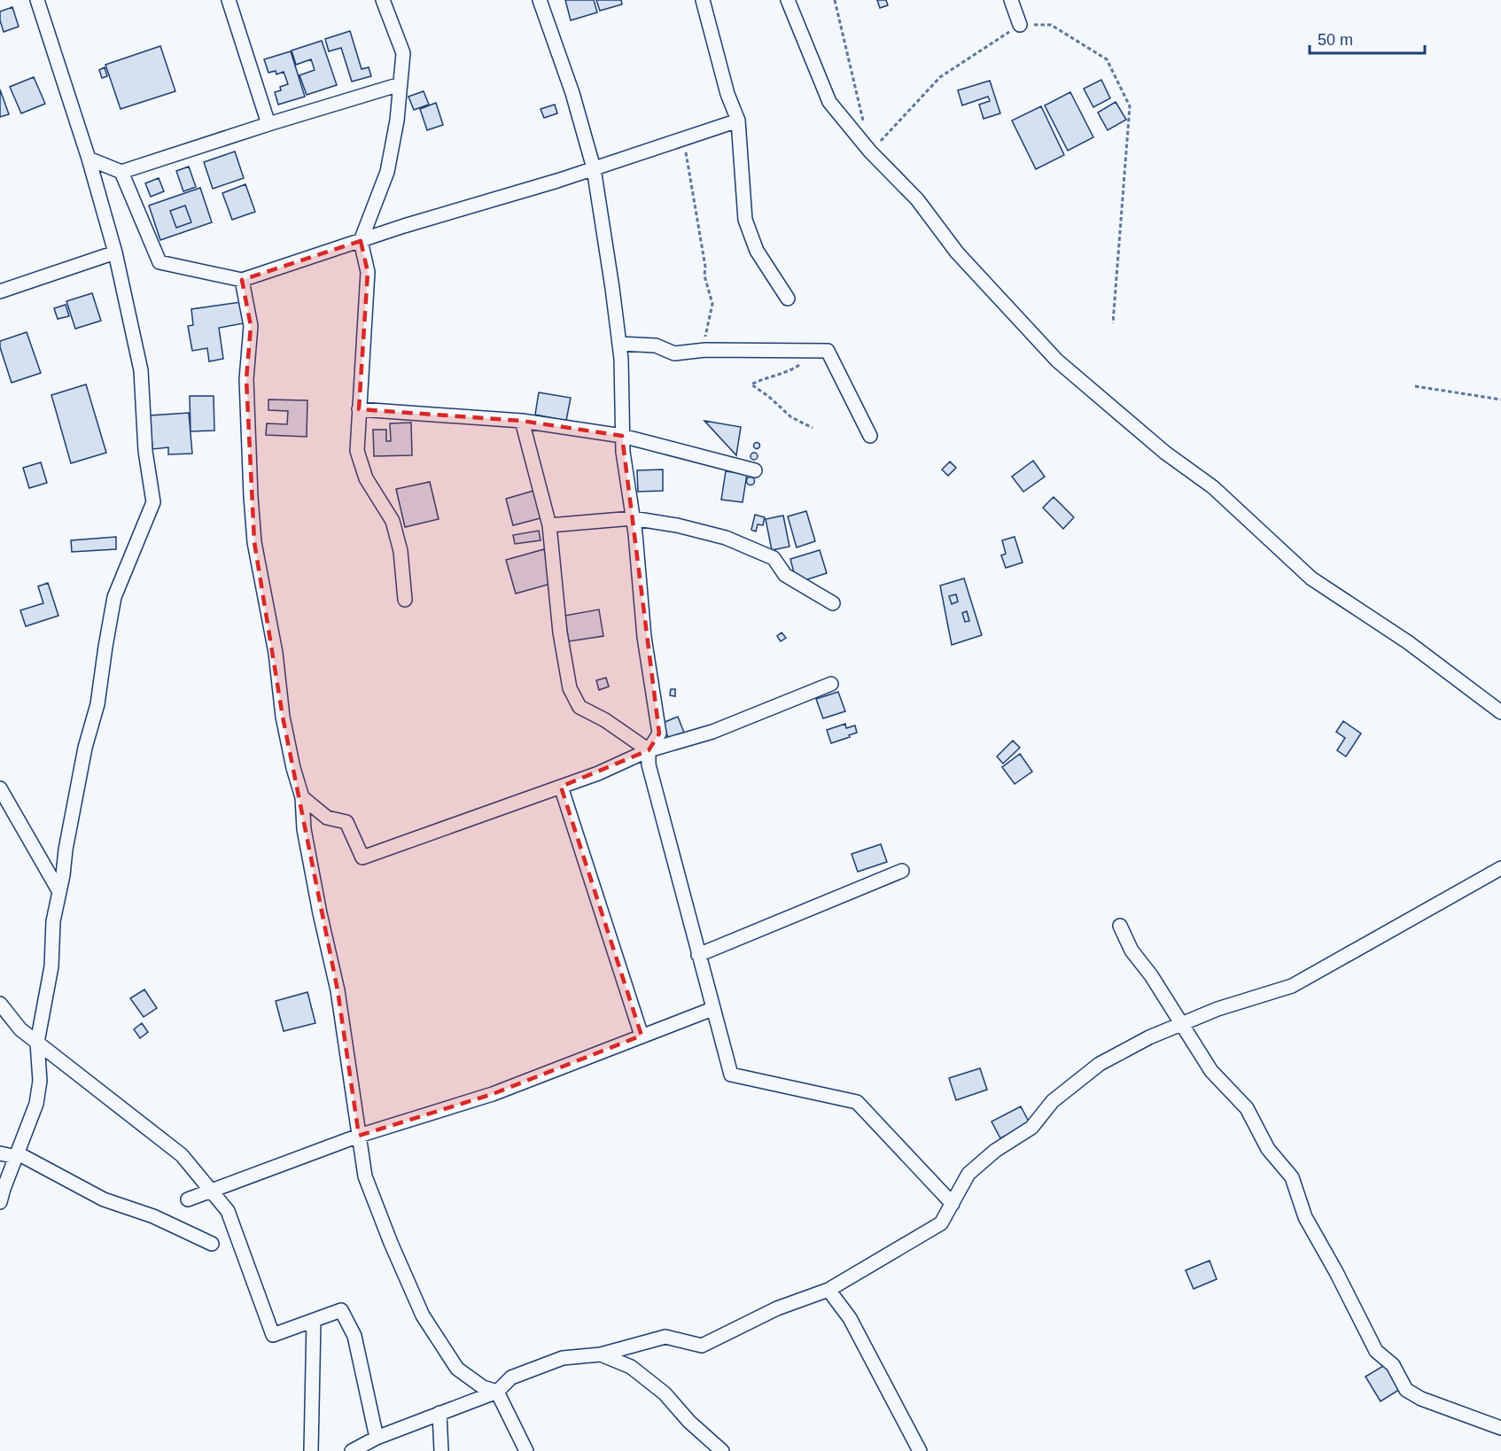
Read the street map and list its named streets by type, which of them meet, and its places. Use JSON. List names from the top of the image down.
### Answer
{
  "scale_bar": "50 m"
}
